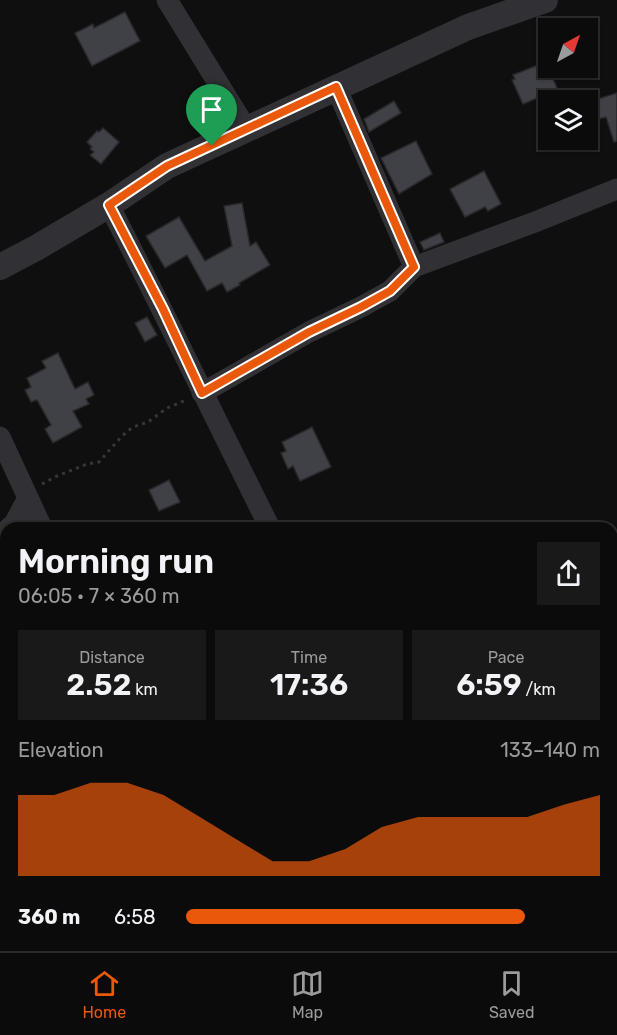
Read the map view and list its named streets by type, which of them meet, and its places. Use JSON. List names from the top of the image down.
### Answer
{
  "north": "top right",
  "page": {
    "heading": ["Morning run", "06:05 · 7 × 360 m"],
    "stats": [
      ["Distance", "2.52 km"],
      ["Time", "17:36"],
      ["Pace", "6:59 /km"]
    ],
    "chart": ["Elevation", "133–140 m"],
    "list": [
      {
        "name": "360 m",
        "note": "6:58"
      }
    ],
    "tabs": ["Home", "Map", "Saved"]
  }
}
